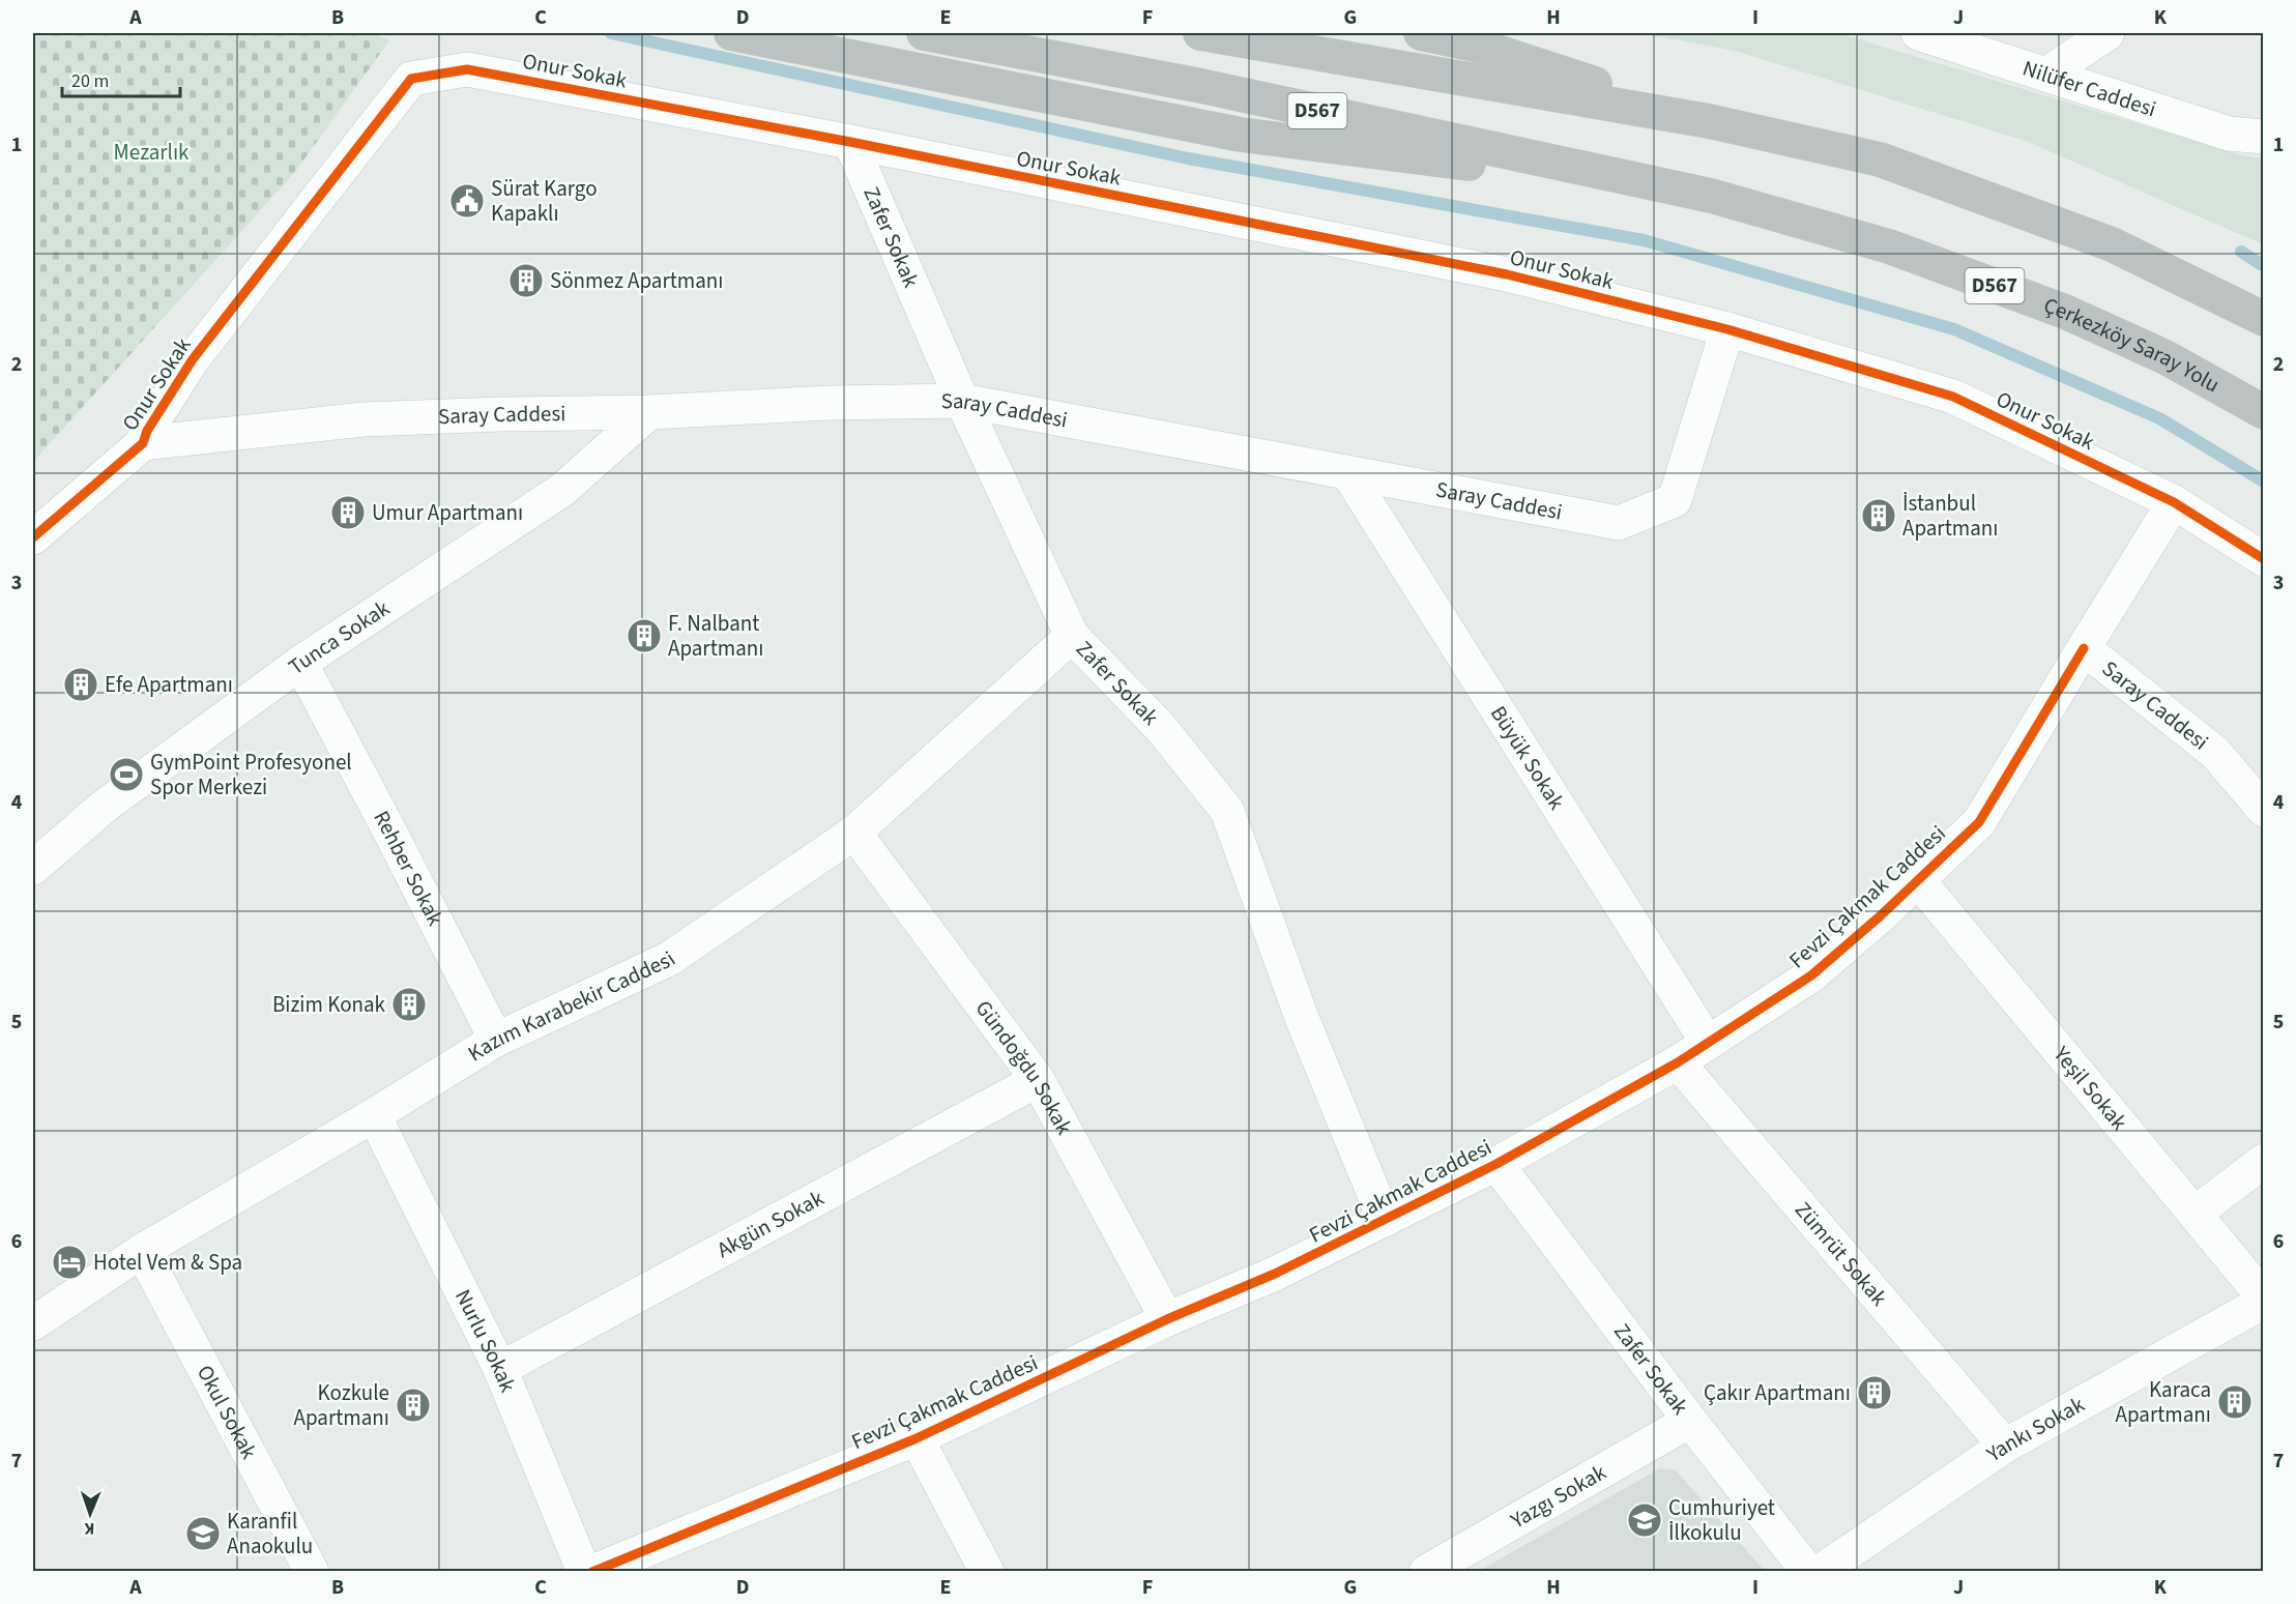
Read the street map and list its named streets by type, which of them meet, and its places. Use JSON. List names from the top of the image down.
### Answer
{
  "streets": {
    "highway": ["D567", "Çerkezköy Saray Yolu"],
    "street": [
      "Onur Sokak",
      "Nilüfer Caddesi",
      "Zafer Sokak",
      "Saray Caddesi",
      "Tunca Sokak",
      "Büyük Sokak",
      "Rehber Sokak",
      "Fevzi Çakmak Caddesi",
      "Kazım Karabekir Caddesi",
      "Gündoğdu Sokak",
      "Yeşil Sokak",
      "Akgün Sokak",
      "Zümrüt Sokak",
      "Nurlu Sokak",
      "Okul Sokak",
      "Yankı Sokak",
      "Yazgı Sokak"
    ]
  },
  "crossings": [
    ["Onur Sokak", "Zafer Sokak"],
    ["Onur Sokak", "Saray Caddesi"],
    ["D567", "Çerkezköy Saray Yolu"],
    ["Zafer Sokak", "Saray Caddesi"],
    ["Zafer Sokak", "Fevzi Çakmak Caddesi"],
    ["Zafer Sokak", "Kazım Karabekir Caddesi"],
    ["Zafer Sokak", "Yazgı Sokak"],
    ["Saray Caddesi", "Tunca Sokak"],
    ["Saray Caddesi", "Büyük Sokak"],
    ["Saray Caddesi", "Fevzi Çakmak Caddesi"],
    ["Tunca Sokak", "Rehber Sokak"],
    ["Büyük Sokak", "Fevzi Çakmak Caddesi"],
    ["Rehber Sokak", "Kazım Karabekir Caddesi"],
    ["Fevzi Çakmak Caddesi", "Gündoğdu Sokak"],
    ["Fevzi Çakmak Caddesi", "Yeşil Sokak"],
    ["Fevzi Çakmak Caddesi", "Zümrüt Sokak"],
    ["Kazım Karabekir Caddesi", "Gündoğdu Sokak"],
    ["Kazım Karabekir Caddesi", "Nurlu Sokak"],
    ["Kazım Karabekir Caddesi", "Okul Sokak"],
    ["Gündoğdu Sokak", "Akgün Sokak"],
    ["Yeşil Sokak", "Yankı Sokak"],
    ["Akgün Sokak", "Nurlu Sokak"],
    ["Zümrüt Sokak", "Yankı Sokak"]
  ],
  "parks": ["Mezarlık"],
  "places": {
    "public building": ["Sürat Kargo Kapaklı"],
    "building": [
      "Sönmez Apartmanı",
      "Umur Apartmanı",
      "İstanbul Apartmanı",
      "F. Nalbant Apartmanı",
      "Efe Apartmanı",
      "Bizim Konak",
      "Çakır Apartmanı",
      "Karaca Apartmanı",
      "Kozkule Apartmanı"
    ],
    "sports": ["GymPoint Profesyonel Spor Merkezi"],
    "hotel": ["Hotel Vem & Spa"],
    "school or university": ["Cumhuriyet İlkokulu", "Karanfil Anaokulu"]
  },
  "scale_bar": "20 m",
  "north": "bottom",
  "grid": {
    "columns": [
      "A",
      "B",
      "C",
      "D",
      "E",
      "F",
      "G",
      "H",
      "I",
      "J",
      "K"
    ],
    "rows": [
      "1",
      "2",
      "3",
      "4",
      "5",
      "6",
      "7"
    ]
  }
}
